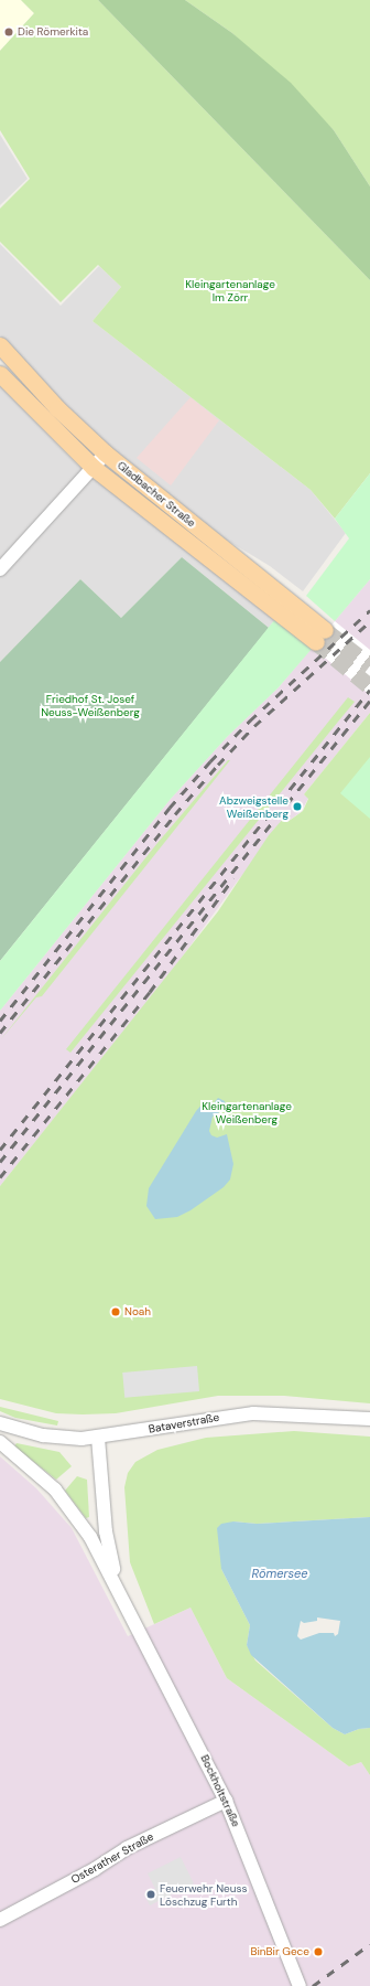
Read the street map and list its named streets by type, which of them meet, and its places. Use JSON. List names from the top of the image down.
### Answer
{
  "streets": {
    "main road": ["Gladbacher Straße"],
    "street": ["Bataverstraße", "Bockholtstraße", "Osterather Straße"]
  },
  "crossings": [
    ["Bataverstraße", "Bockholtstraße"],
    ["Bockholtstraße", "Osterather Straße"]
  ],
  "water": ["Römersee"],
  "parks": ["Kleingartenanlage Im Zörr", "Friedhof St. Josef Neuss-Weißenberg", "Kleingartenanlage Weißenberg"],
  "places": [
    "Die Römerkita",
    "Abzweigstelle Weißenberg",
    "Noah",
    "Feuerwehr Neuss Löschzug Furth",
    "BinBir Gece"
  ]
}
